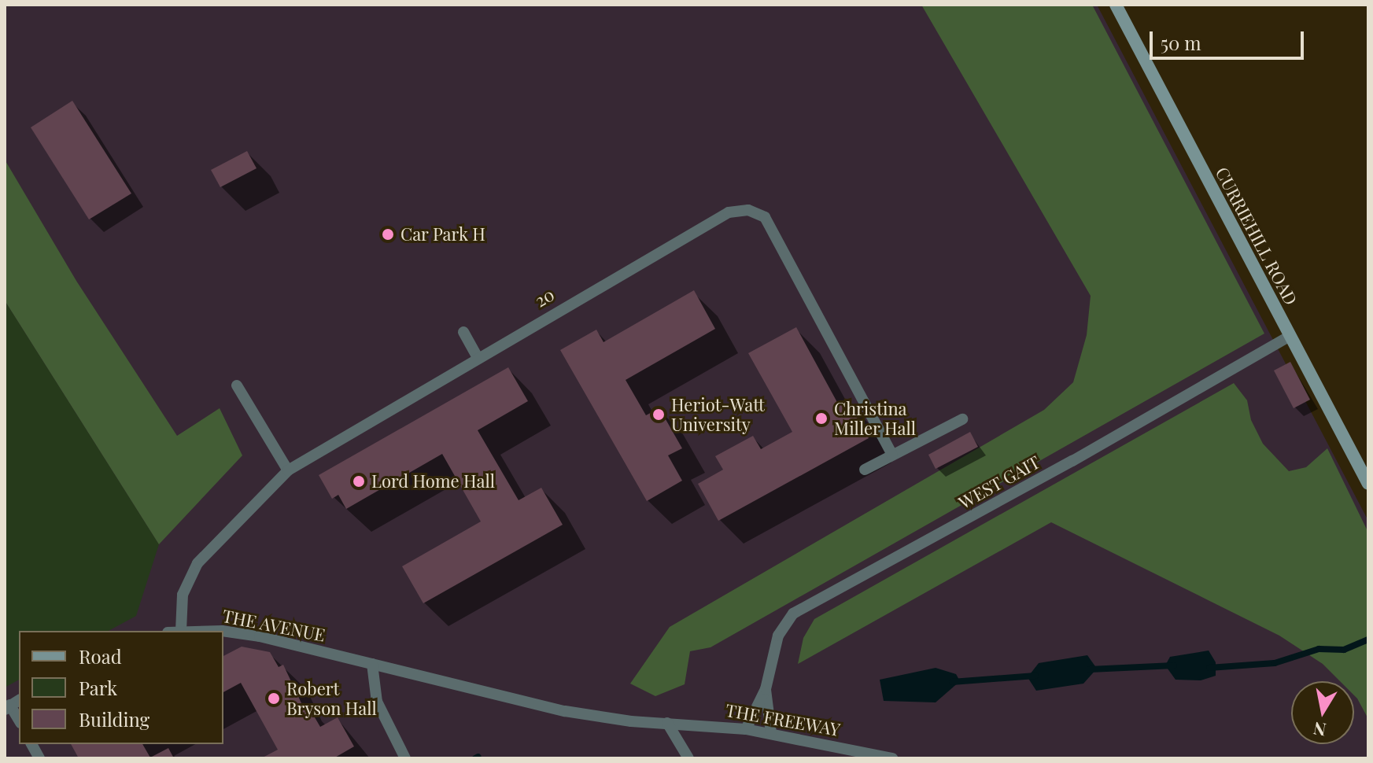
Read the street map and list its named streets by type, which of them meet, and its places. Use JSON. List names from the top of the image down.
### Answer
{
  "streets": {
    "street": ["CURRIEHILL ROAD"],
    "lane": [
      "20",
      "WEST GAIT",
      "THE AVENUE",
      "THE FREEWAY"
    ]
  },
  "crossings": [
    ["CURRIEHILL ROAD", "WEST GAIT"],
    ["WEST GAIT", "THE FREEWAY"]
  ],
  "places": [
    "Car Park H",
    "Heriot-Watt University",
    "Christina Miller Hall",
    "Lord Home Hall",
    "Robert Bryson Hall"
  ],
  "legend": ["Road", "Park", "Building"],
  "scale_bar": "50 m",
  "north": "bottom"
}
